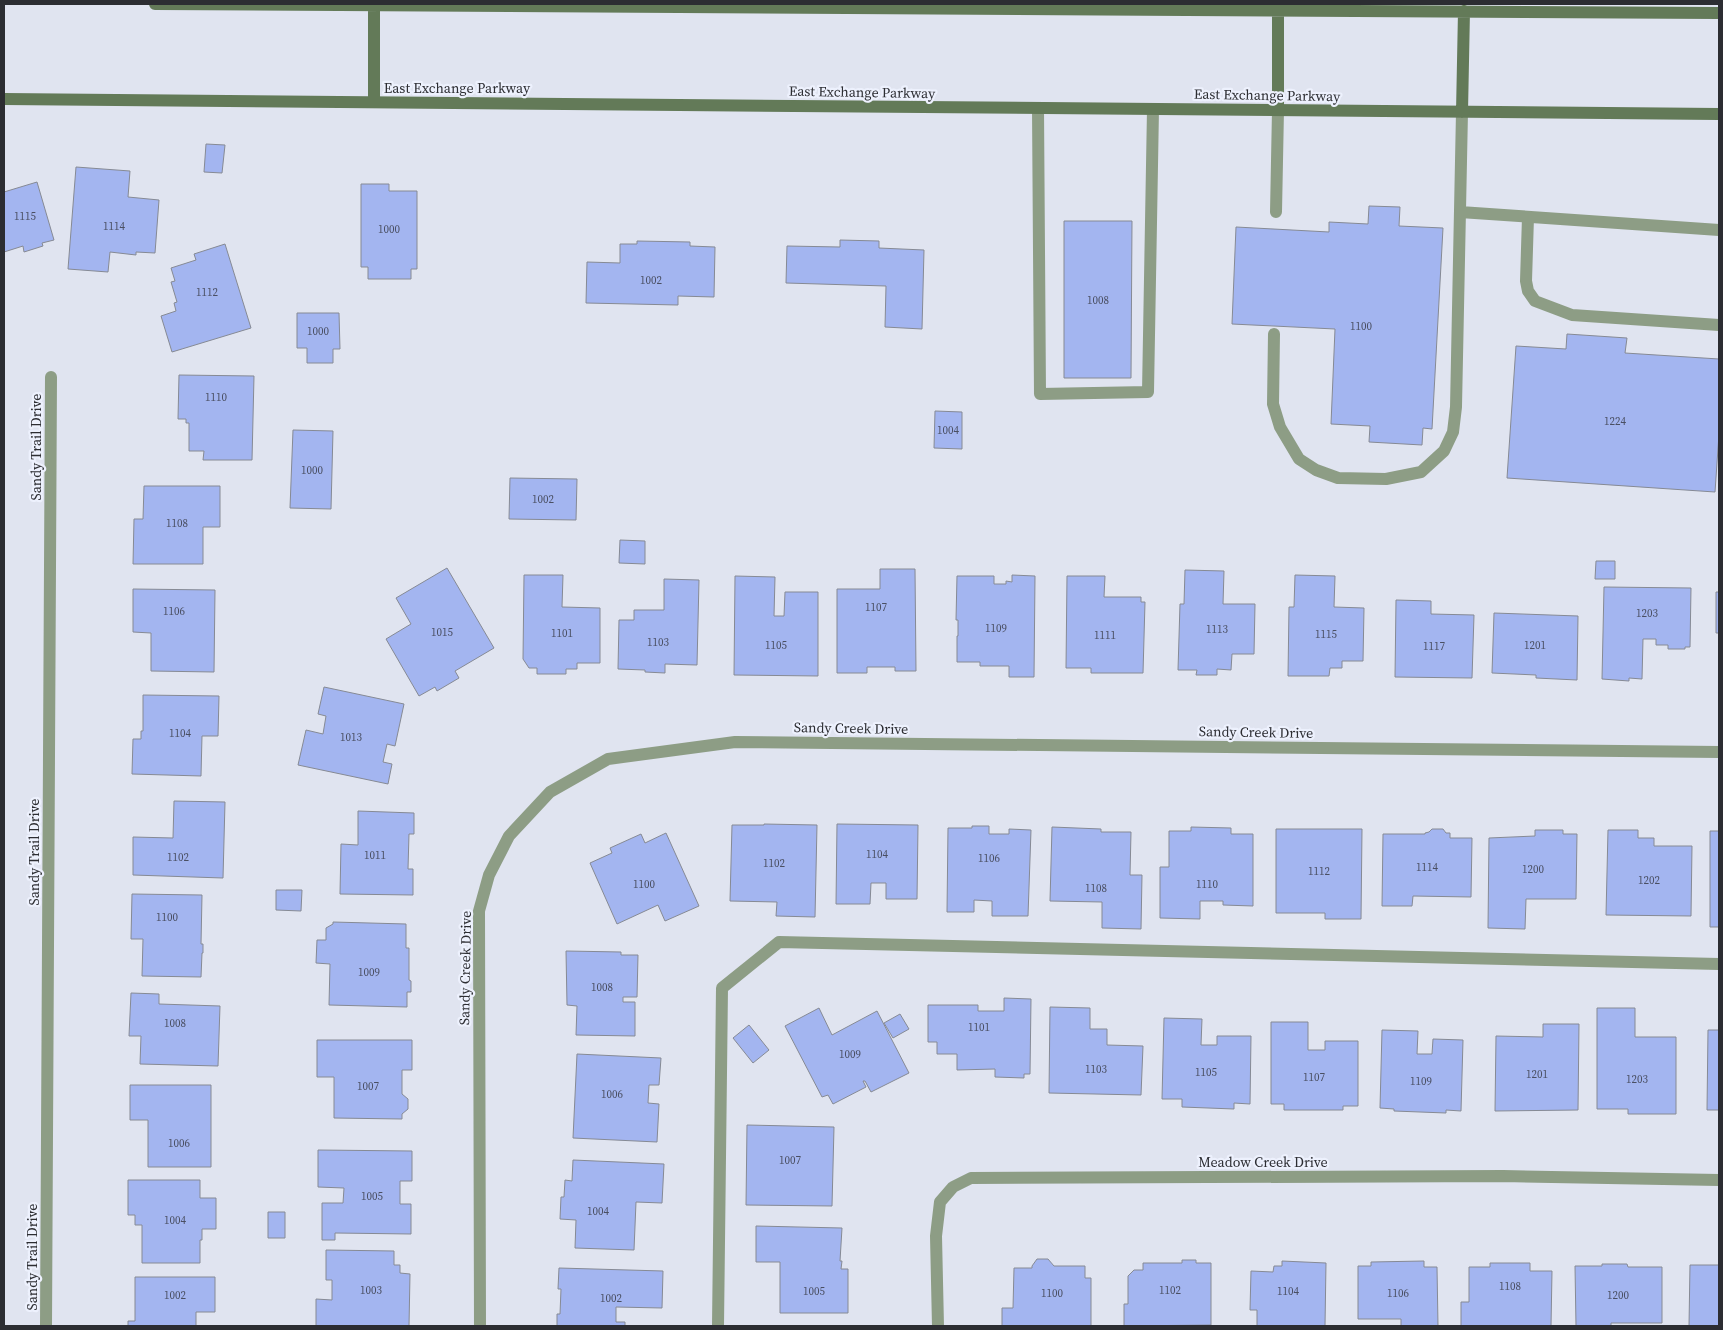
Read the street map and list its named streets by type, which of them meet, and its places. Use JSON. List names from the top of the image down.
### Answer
{
  "streets": {
    "main road": ["East Exchange Parkway"],
    "street": ["Sandy Trail Drive", "Sandy Creek Drive", "Meadow Creek Drive"]
  },
  "house_numbers": [
    "1115",
    "1114",
    "1000",
    "1002",
    "1112",
    "1008",
    "1100",
    "1000",
    "1110",
    "1224",
    "1004",
    "1000",
    "1002",
    "1108",
    "1107",
    "1106",
    "1203",
    "1109",
    "1113",
    "1015",
    "1101",
    "1115",
    "1111",
    "1103",
    "1105",
    "1201",
    "1117",
    "1104",
    "1013",
    "1104",
    "1011",
    "1102",
    "1106",
    "1102",
    "1114",
    "1200",
    "1112",
    "1202",
    "1100",
    "1110",
    "1108",
    "1100",
    "1009",
    "1008",
    "1008",
    "1101",
    "1009",
    "1103",
    "1105",
    "1201",
    "1107",
    "1203",
    "1109",
    "1007",
    "1006",
    "1006",
    "1007",
    "1005",
    "1004",
    "1004",
    "1108",
    "1003",
    "1102",
    "1005",
    "1104",
    "1100",
    "1106",
    "1002",
    "1200",
    "1002"
  ]
}
